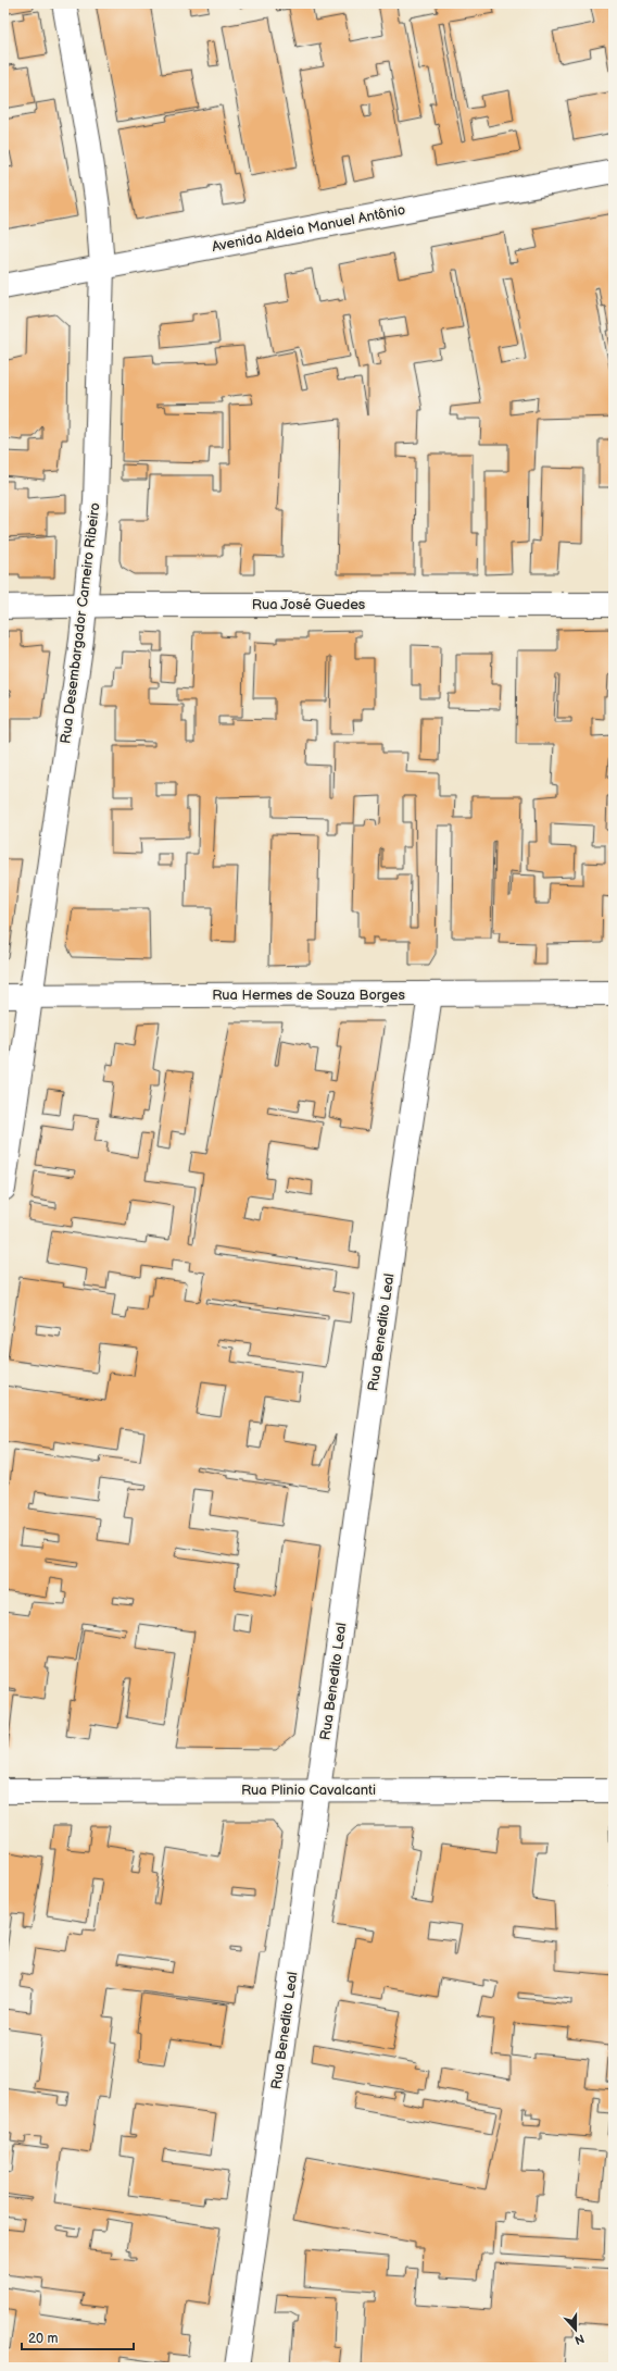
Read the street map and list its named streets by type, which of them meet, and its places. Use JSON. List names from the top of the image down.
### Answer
{
  "streets": {
    "street": [
      "Avenida Aldeia Manuel Antônio",
      "Rua José Guedes",
      "Rua Desembargador Carneiro Ribeiro",
      "Rua Hermes de Souza Borges",
      "Rua Benedito Leal",
      "Rua Plinio Cavalcanti"
    ]
  },
  "crossings": [
    ["Avenida Aldeia Manuel Antônio", "Rua Desembargador Carneiro Ribeiro"],
    ["Rua José Guedes", "Rua Desembargador Carneiro Ribeiro"],
    ["Rua Desembargador Carneiro Ribeiro", "Rua Hermes de Souza Borges"],
    ["Rua Hermes de Souza Borges", "Rua Benedito Leal"],
    ["Rua Benedito Leal", "Rua Plinio Cavalcanti"]
  ],
  "scale_bar": "20 m",
  "north": "bottom"
}
